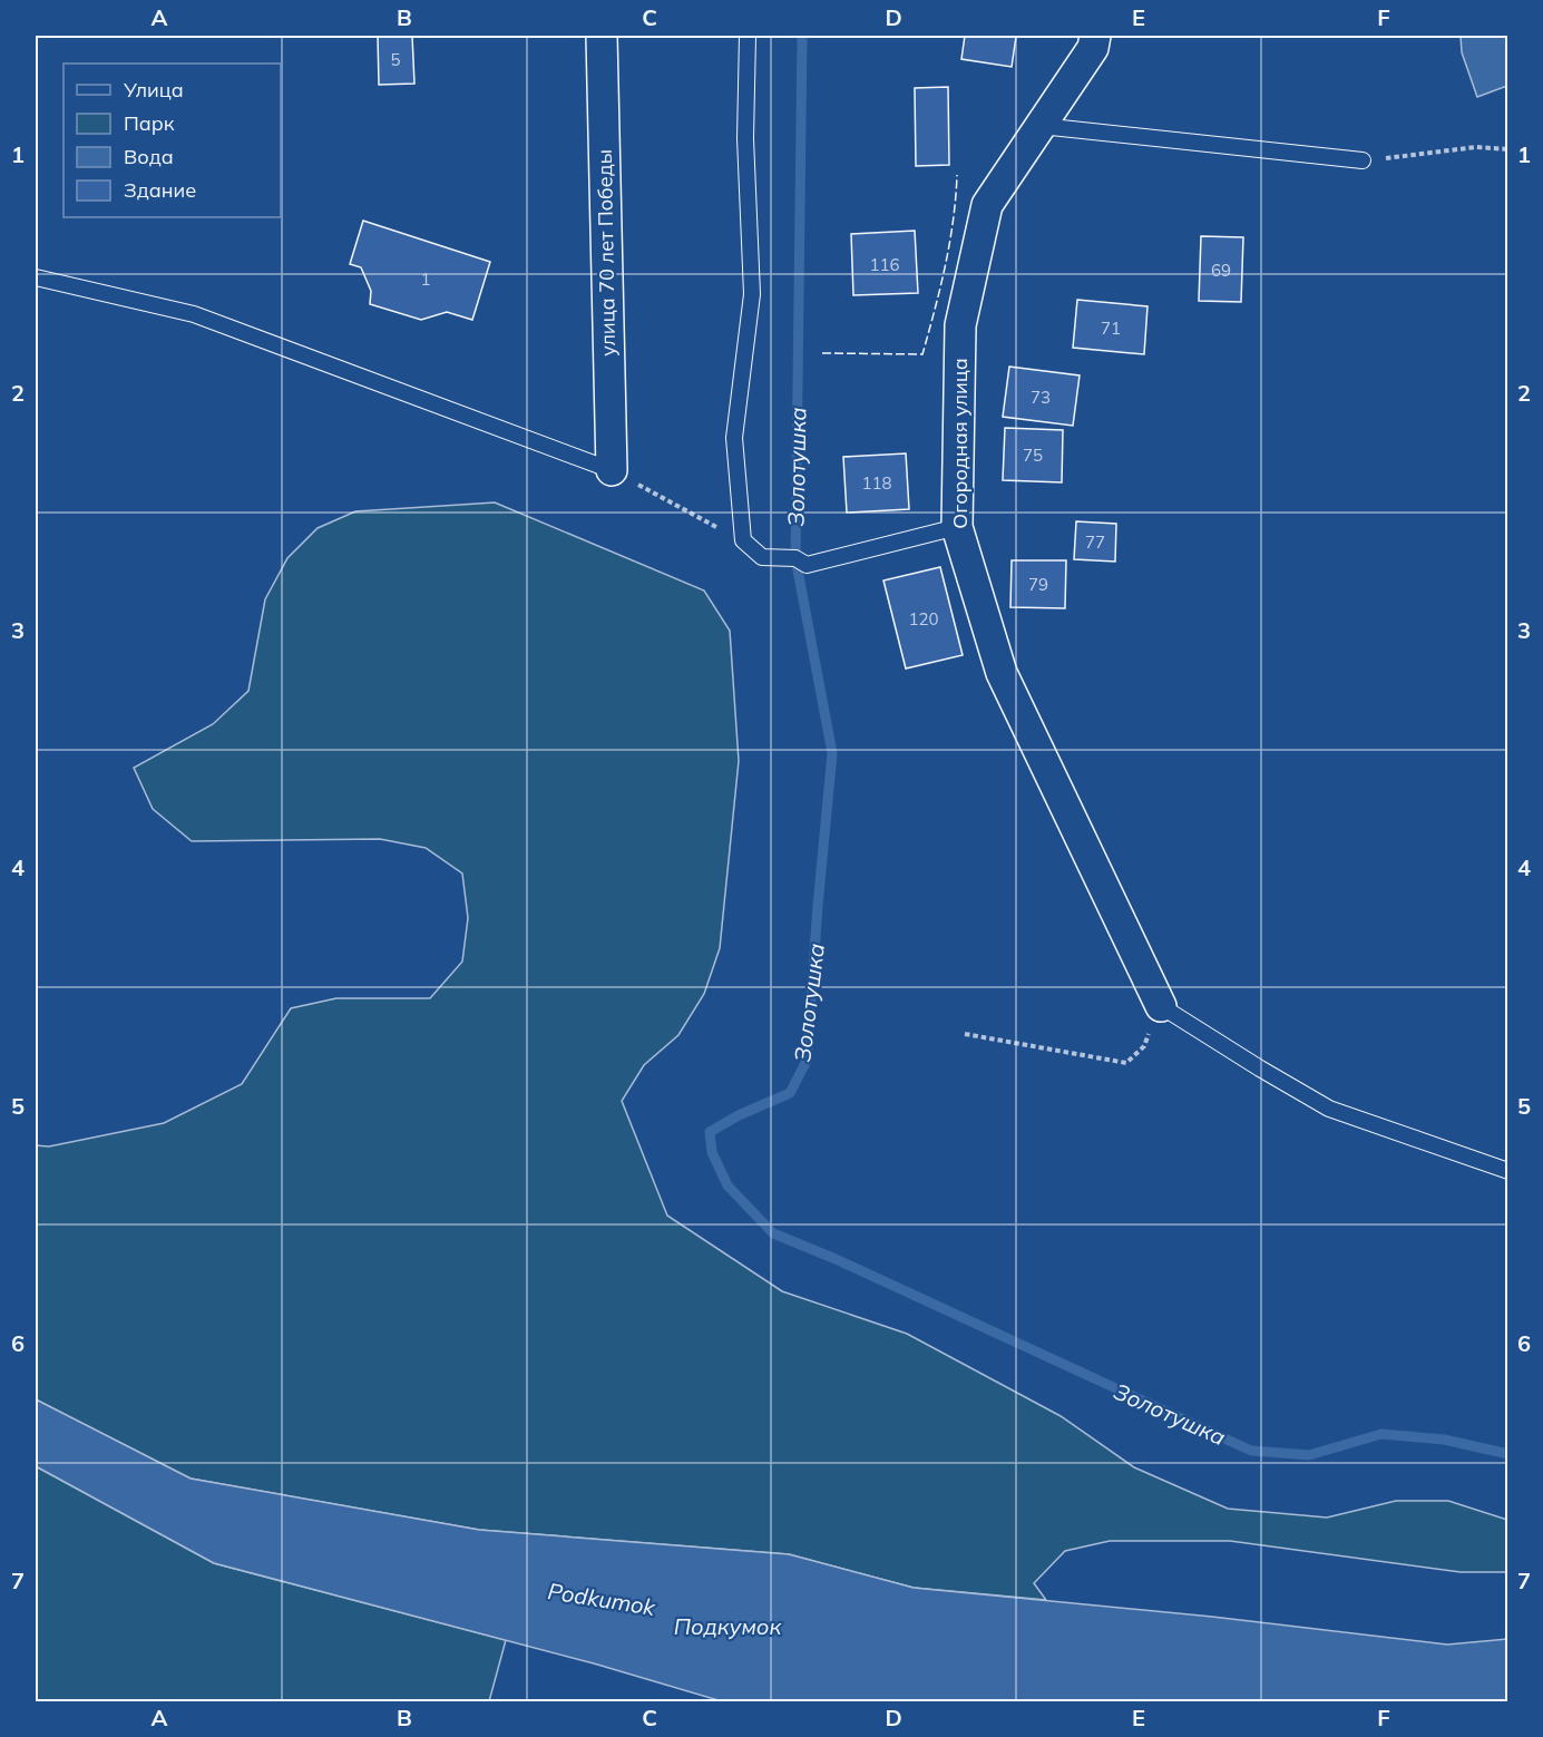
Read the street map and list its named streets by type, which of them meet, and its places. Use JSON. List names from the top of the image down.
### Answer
{
  "streets": {
    "street": ["улица 70 лет Победы", "Огородная улица"]
  },
  "water": ["Золотушка", "Podkumok", "Подкумок"],
  "house_numbers": [
    "5",
    "116",
    "69",
    "1",
    "71",
    "73",
    "75",
    "118",
    "77",
    "79",
    "120"
  ],
  "legend": [
    "Улица",
    "Парк",
    "Вода",
    "Здание"
  ],
  "grid": {
    "columns": [
      "A",
      "B",
      "C",
      "D",
      "E",
      "F"
    ],
    "rows": [
      "1",
      "2",
      "3",
      "4",
      "5",
      "6",
      "7"
    ]
  }
}
